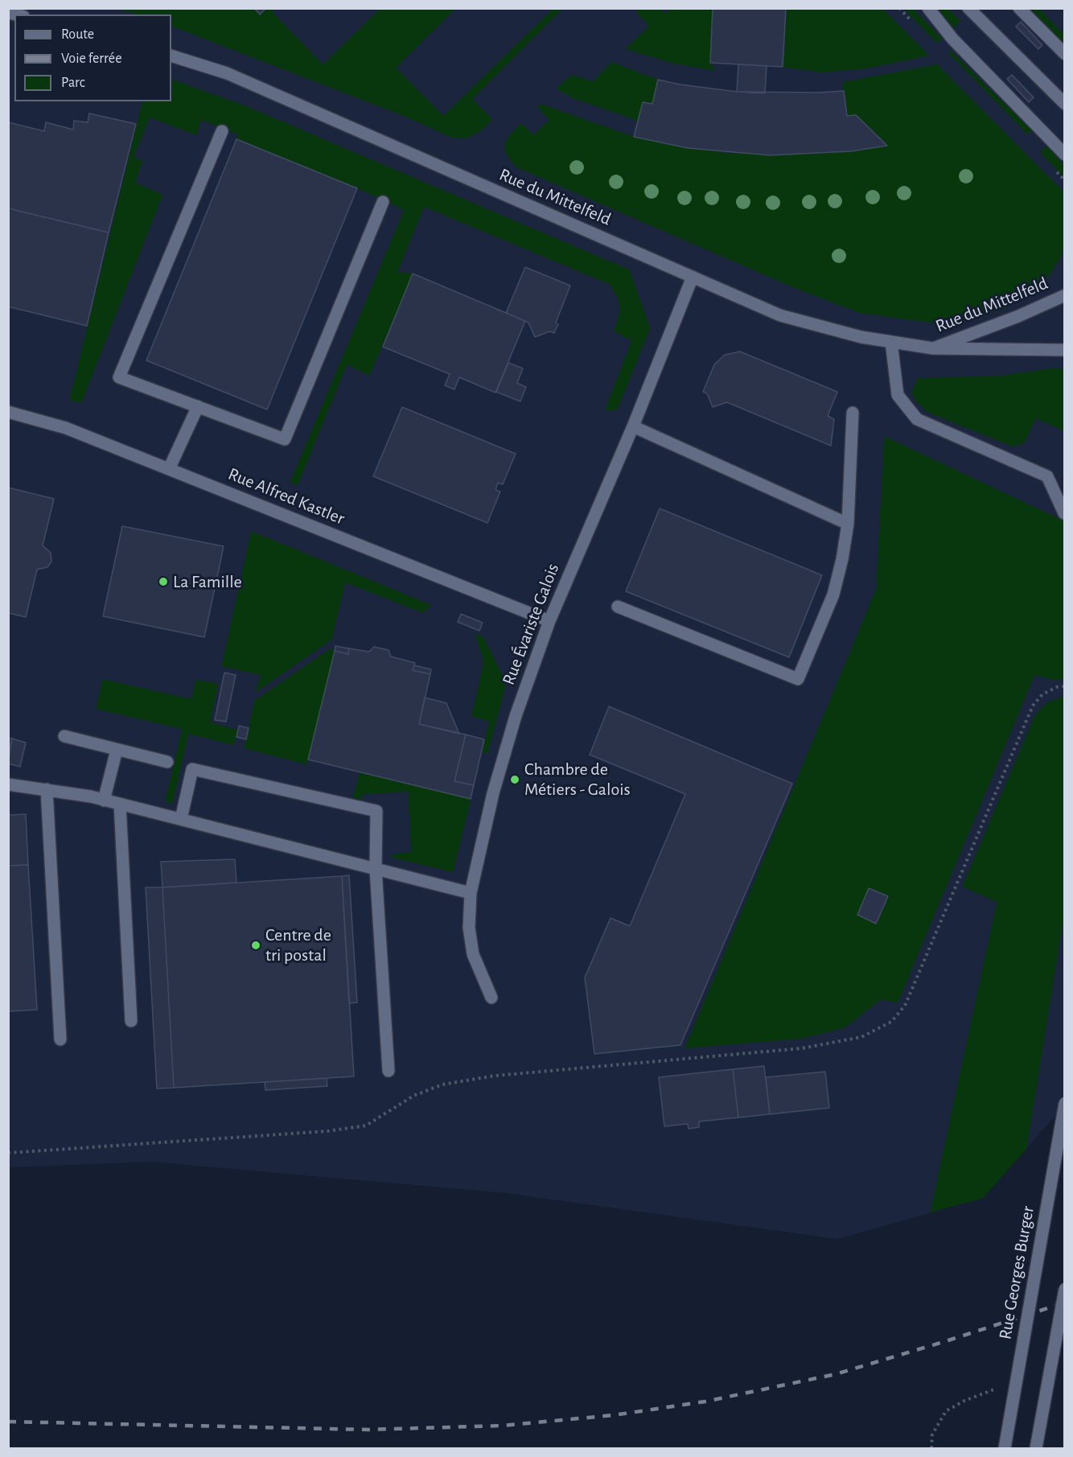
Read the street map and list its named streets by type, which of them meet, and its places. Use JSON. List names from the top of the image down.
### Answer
{
  "streets": {
    "street": [
      "Rue du Mittelfeld",
      "Rue Alfred Kastler",
      "Rue Évariste Galois",
      "Rue Georges Burger"
    ]
  },
  "crossings": [
    ["Rue du Mittelfeld", "Rue Évariste Galois"],
    ["Rue Alfred Kastler", "Rue Évariste Galois"]
  ],
  "places": ["La Famille", "Chambre de Métiers - Galois", "Centre de tri postal"],
  "legend": ["Route", "Voie ferrée", "Parc"]
}
